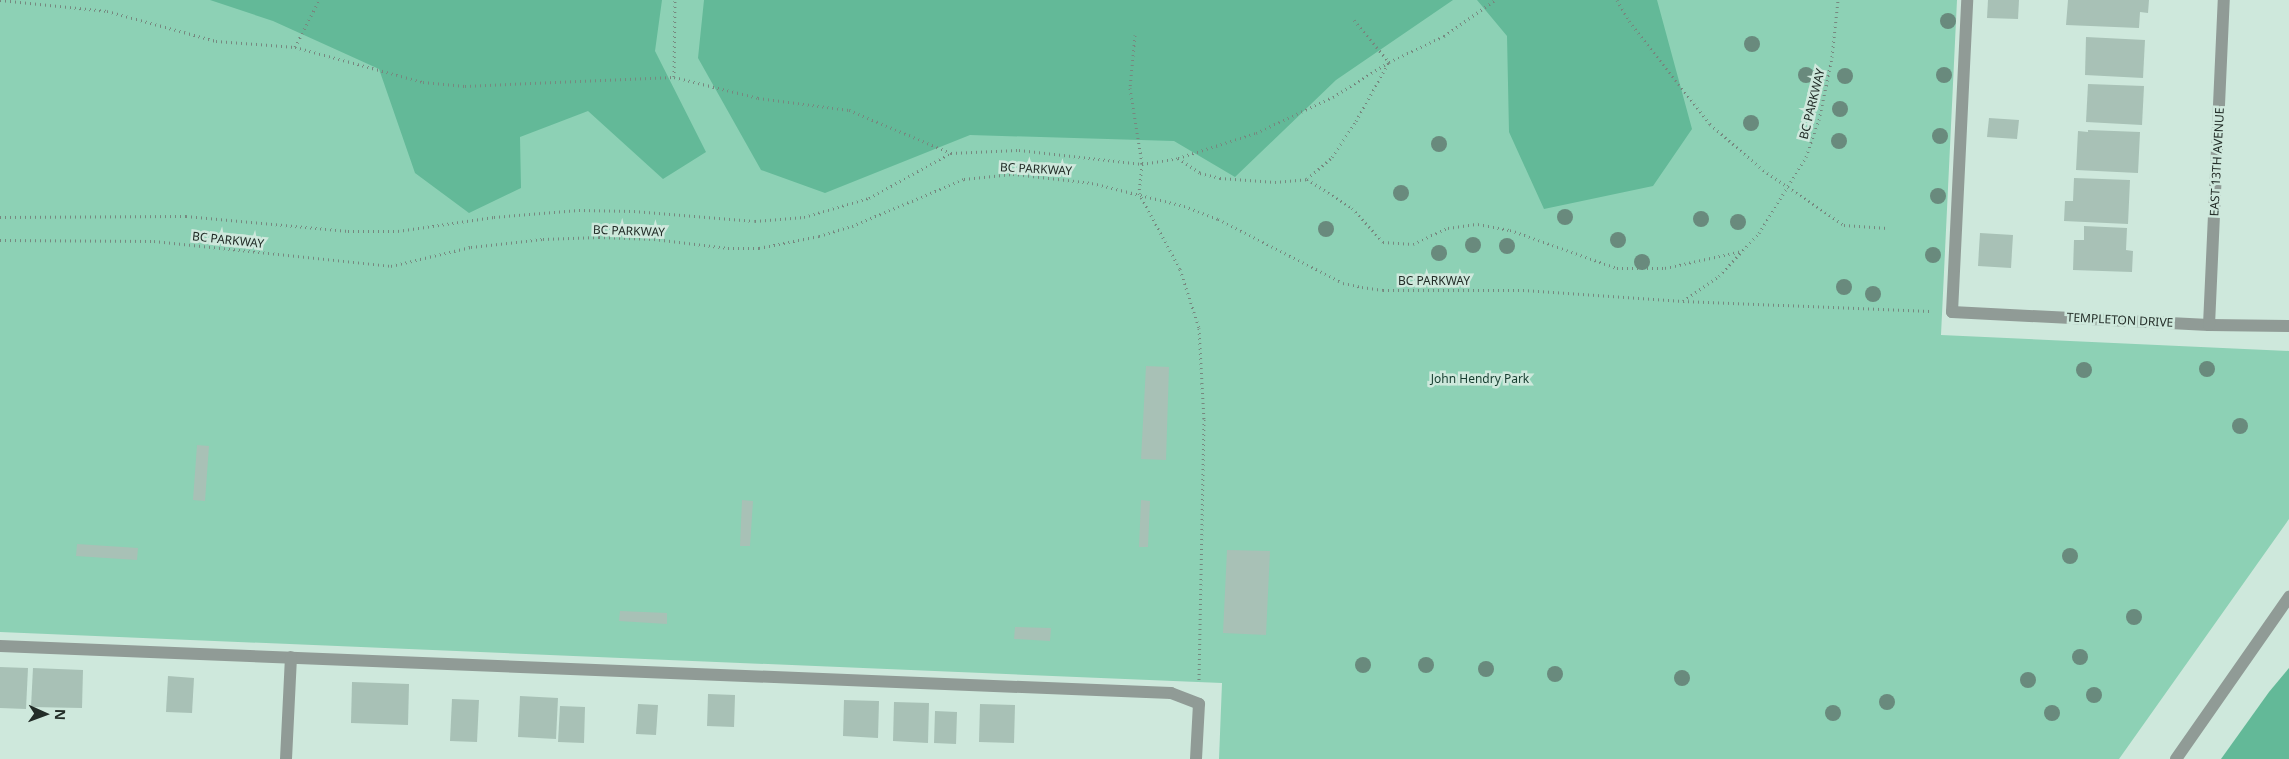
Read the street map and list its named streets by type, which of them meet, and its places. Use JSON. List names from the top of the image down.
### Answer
{
  "streets": {
    "street": ["EAST 13TH AVENUE", "TEMPLETON DRIVE"],
    "path": ["BC PARKWAY"]
  },
  "crossings": [
    ["EAST 13TH AVENUE", "TEMPLETON DRIVE"]
  ],
  "parks": ["John Hendry Park"],
  "north": "right"
}
